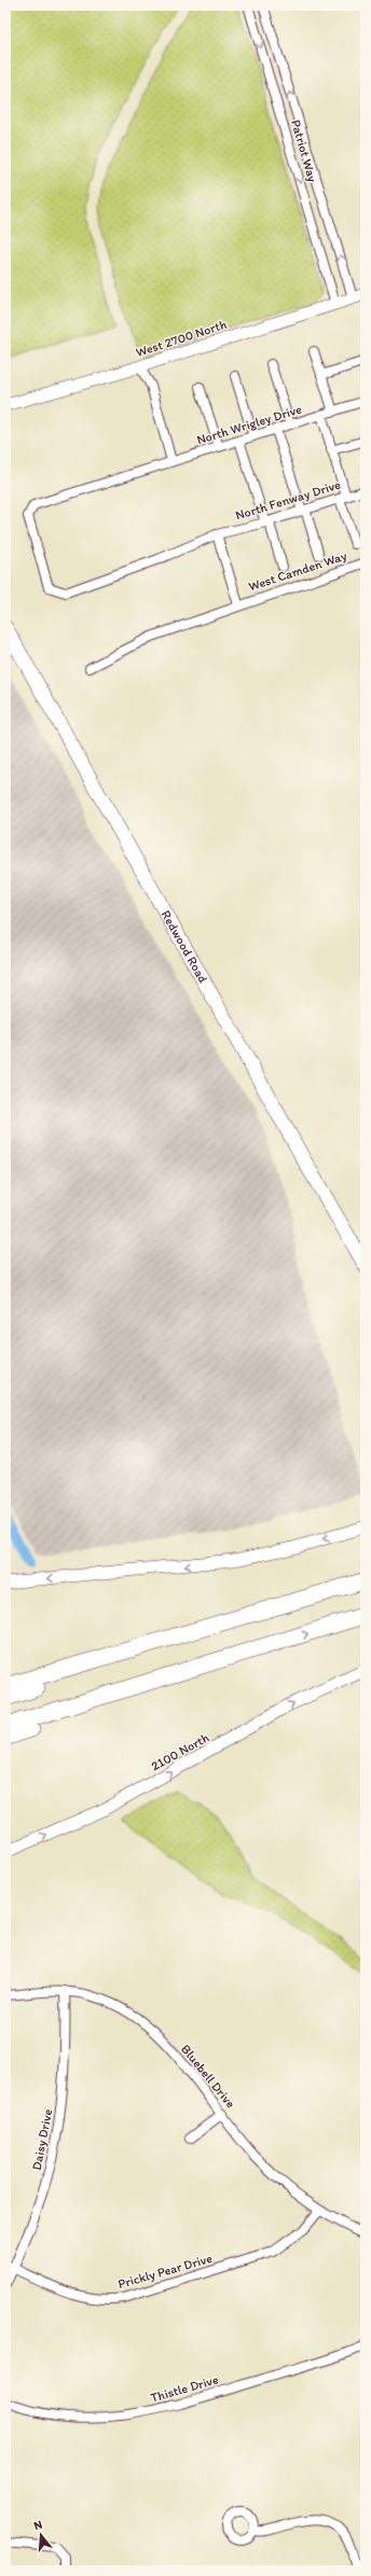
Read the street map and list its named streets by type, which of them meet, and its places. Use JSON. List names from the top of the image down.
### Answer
{
  "streets": {
    "main road": ["West 2700 North", "Redwood Road", "2100 North"],
    "street": [
      "Patriot Way",
      "North Wrigley Drive",
      "North Fenway Drive",
      "West Camden Way",
      "Bluebell Drive",
      "Daisy Drive",
      "Prickly Pear Drive",
      "Thistle Drive"
    ]
  },
  "crossings": [
    ["Patriot Way", "West 2700 North"],
    ["North Wrigley Drive", "North Fenway Drive"],
    ["Bluebell Drive", "Daisy Drive"],
    ["Bluebell Drive", "Prickly Pear Drive"],
    ["Daisy Drive", "Prickly Pear Drive"]
  ],
  "one_way": ["2100 North"],
  "north": "top"
}
